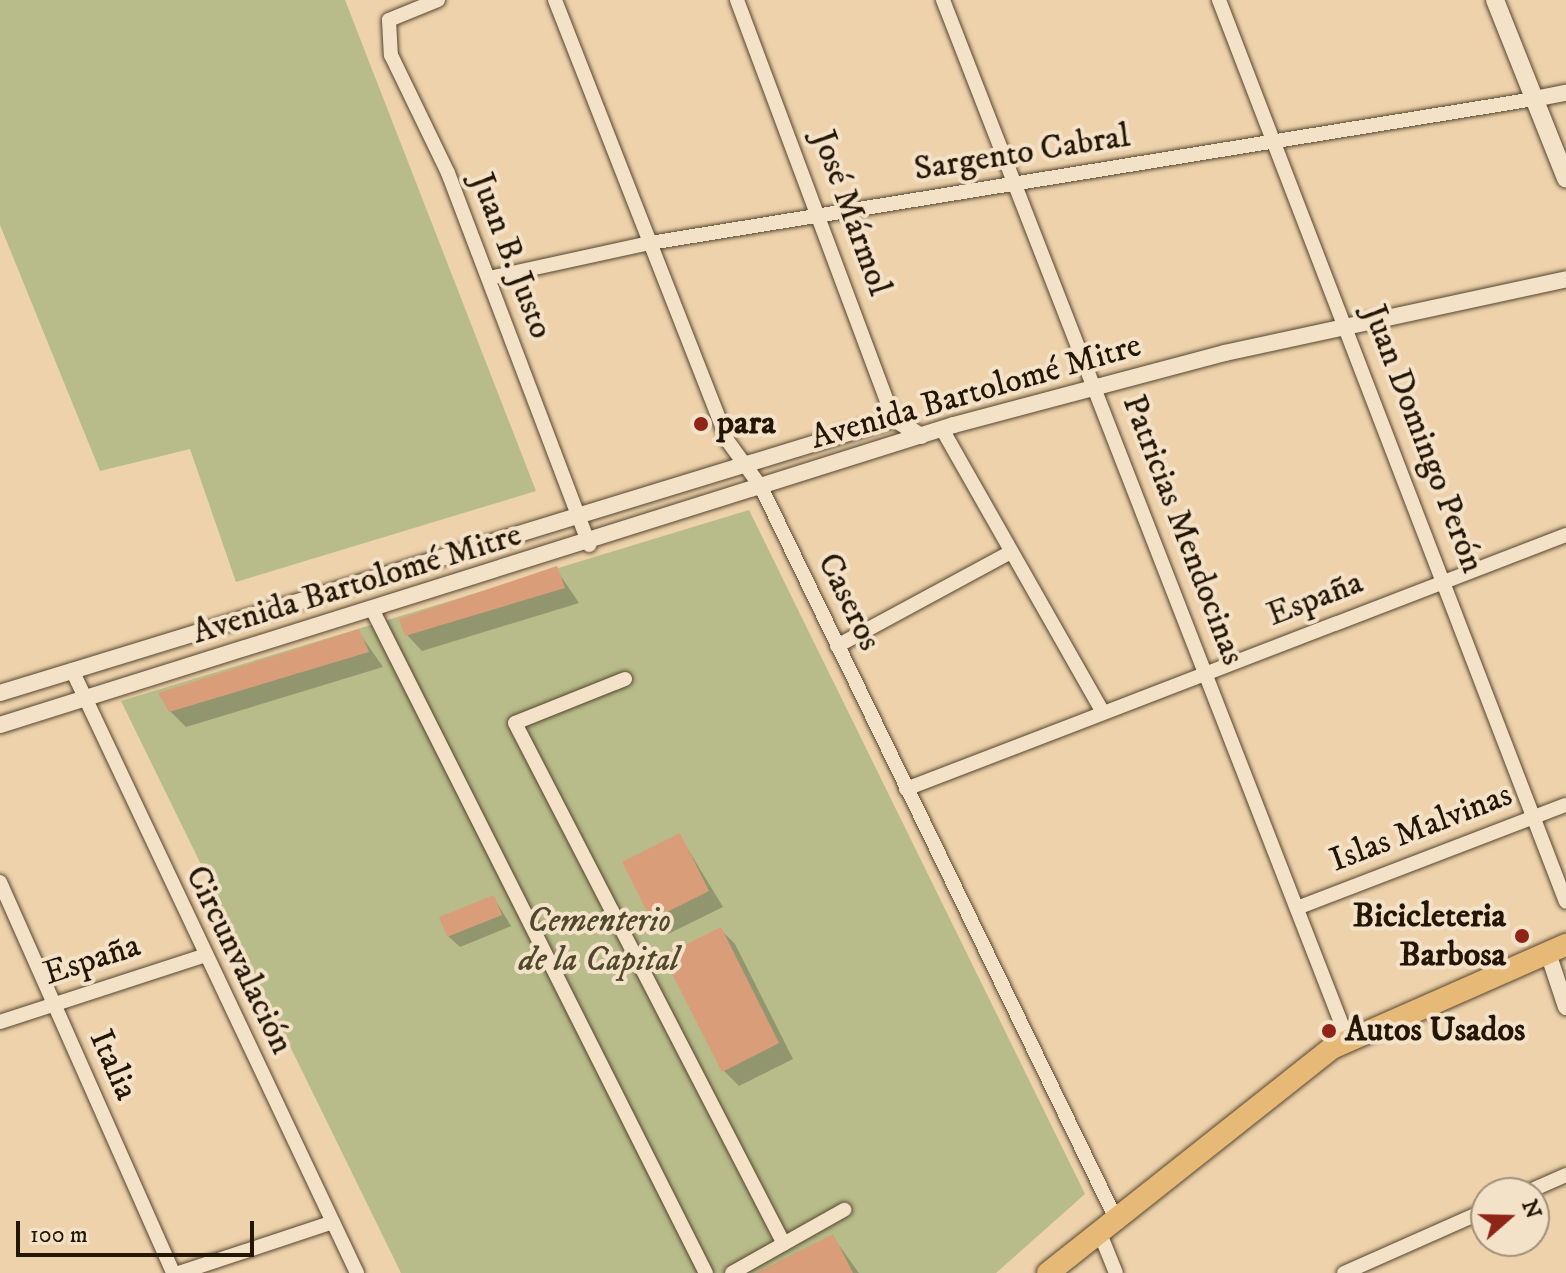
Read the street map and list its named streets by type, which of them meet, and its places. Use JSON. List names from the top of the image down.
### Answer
{
  "streets": {
    "street": [
      "Sargento Cabral",
      "José Mármol",
      "Juan B. Justo",
      "Avenida Bartolomé Mitre",
      "Juan Domingo Perón",
      "Patricias Mendocinas",
      "España",
      "Caseros",
      "Islas Malvinas",
      "Circunvalación",
      "Italia"
    ]
  },
  "crossings": [
    ["Sargento Cabral", "José Mármol"],
    ["Sargento Cabral", "Juan B. Justo"],
    ["Sargento Cabral", "Juan Domingo Perón"],
    ["Sargento Cabral", "Patricias Mendocinas"],
    ["Sargento Cabral", "Caseros"],
    ["José Mármol", "Avenida Bartolomé Mitre"],
    ["Juan B. Justo", "Avenida Bartolomé Mitre"],
    ["Avenida Bartolomé Mitre", "Juan Domingo Perón"],
    ["Avenida Bartolomé Mitre", "Patricias Mendocinas"],
    ["Avenida Bartolomé Mitre", "Caseros"],
    ["Avenida Bartolomé Mitre", "Circunvalación"],
    ["Juan Domingo Perón", "España"],
    ["Juan Domingo Perón", "Islas Malvinas"],
    ["Patricias Mendocinas", "España"],
    ["Patricias Mendocinas", "Islas Malvinas"],
    ["España", "Caseros"],
    ["España", "Circunvalación"],
    ["España", "Italia"]
  ],
  "parks": ["Cementerio de la Capital"],
  "places": ["para", "Bicicleteria Barbosa", "Autos Usados"],
  "scale_bar": "100 m",
  "north": "right"
}
